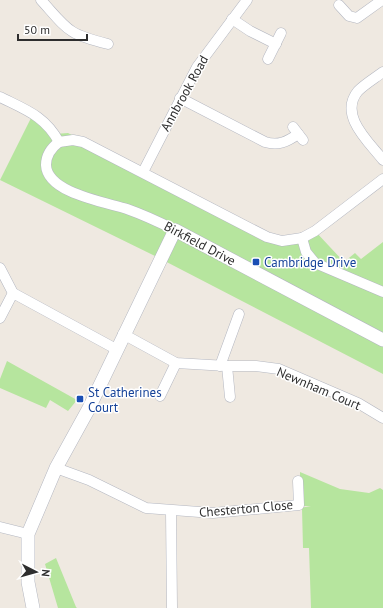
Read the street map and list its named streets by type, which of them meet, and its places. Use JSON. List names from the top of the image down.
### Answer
{
  "streets": {
    "street": [
      "Annbrook Road",
      "Birkfield Drive",
      "Newnham Court",
      "Chesterton Close"
    ]
  },
  "places": {
    "transit": ["Cambridge Drive", "St Catherines Court"]
  },
  "scale_bar": "50 m",
  "north": "right"
}
